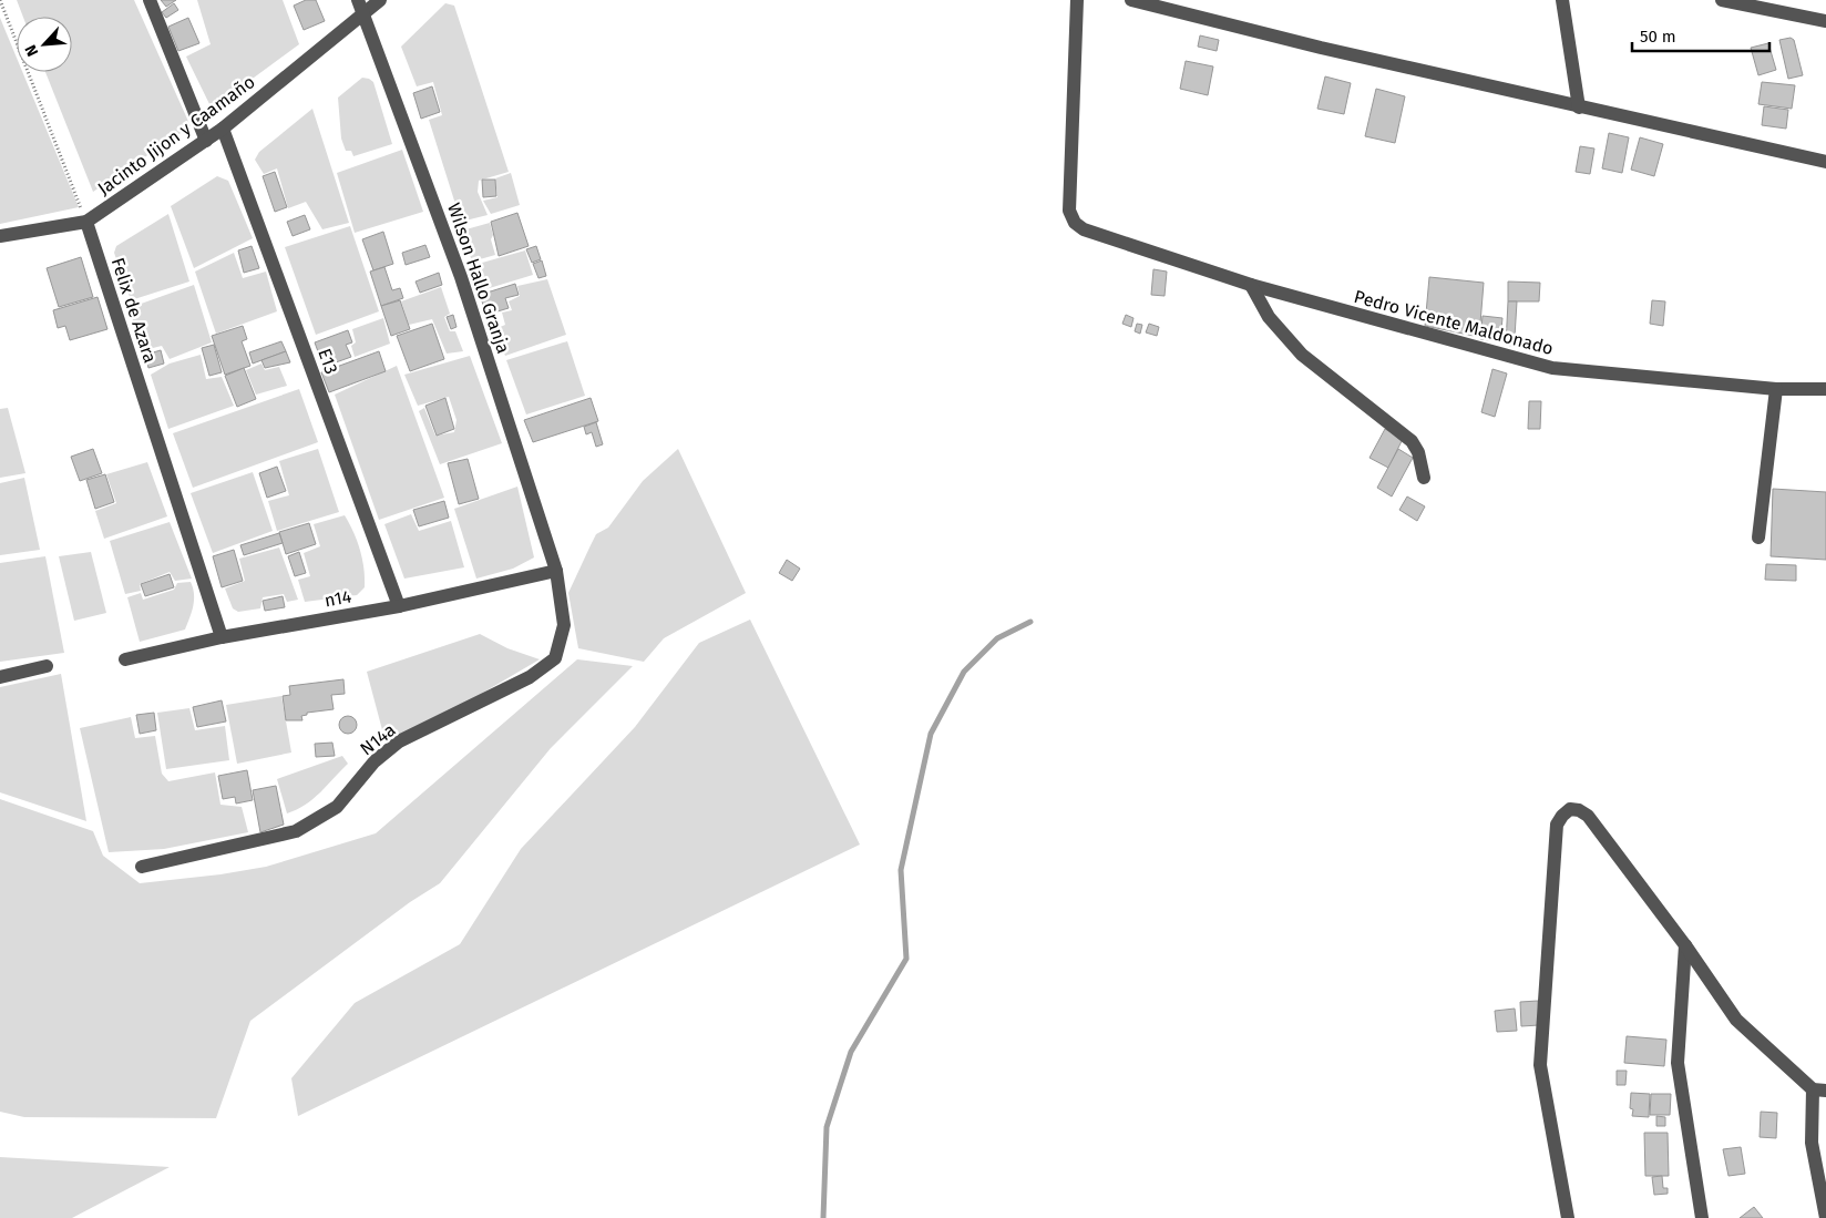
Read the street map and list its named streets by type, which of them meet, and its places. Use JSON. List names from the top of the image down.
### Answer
{
  "streets": {
    "street": [
      "Jacinto Jijon y Caamaño",
      "Wilson Hallo Granja",
      "Felix de Azara",
      "Pedro Vicente Maldonado",
      "E13",
      "n14",
      "N14a"
    ]
  },
  "crossings": [
    ["Jacinto Jijon y Caamaño", "Wilson Hallo Granja"],
    ["Jacinto Jijon y Caamaño", "Felix de Azara"],
    ["Jacinto Jijon y Caamaño", "E13"],
    ["Wilson Hallo Granja", "n14"],
    ["Wilson Hallo Granja", "N14a"],
    ["Felix de Azara", "n14"],
    ["E13", "n14"],
    ["n14", "N14a"]
  ],
  "scale_bar": "50 m",
  "north": "bottom left"
}
